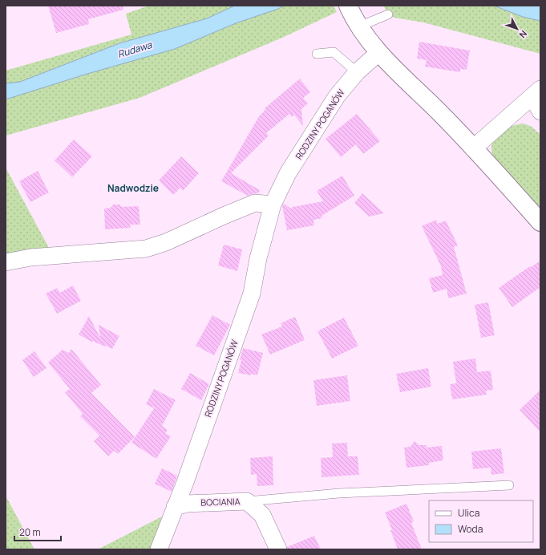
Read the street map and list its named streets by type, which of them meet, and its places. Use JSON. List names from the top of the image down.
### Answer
{
  "streets": {
    "street": ["RODZINY POGANÓW", "BOCIANIA"]
  },
  "crossings": [
    ["RODZINY POGANÓW", "BOCIANIA"]
  ],
  "districts": ["Nadwodzie"],
  "water": ["Rudawa"],
  "legend": ["Ulica", "Woda"],
  "scale_bar": "20 m",
  "north": "bottom right"
}
